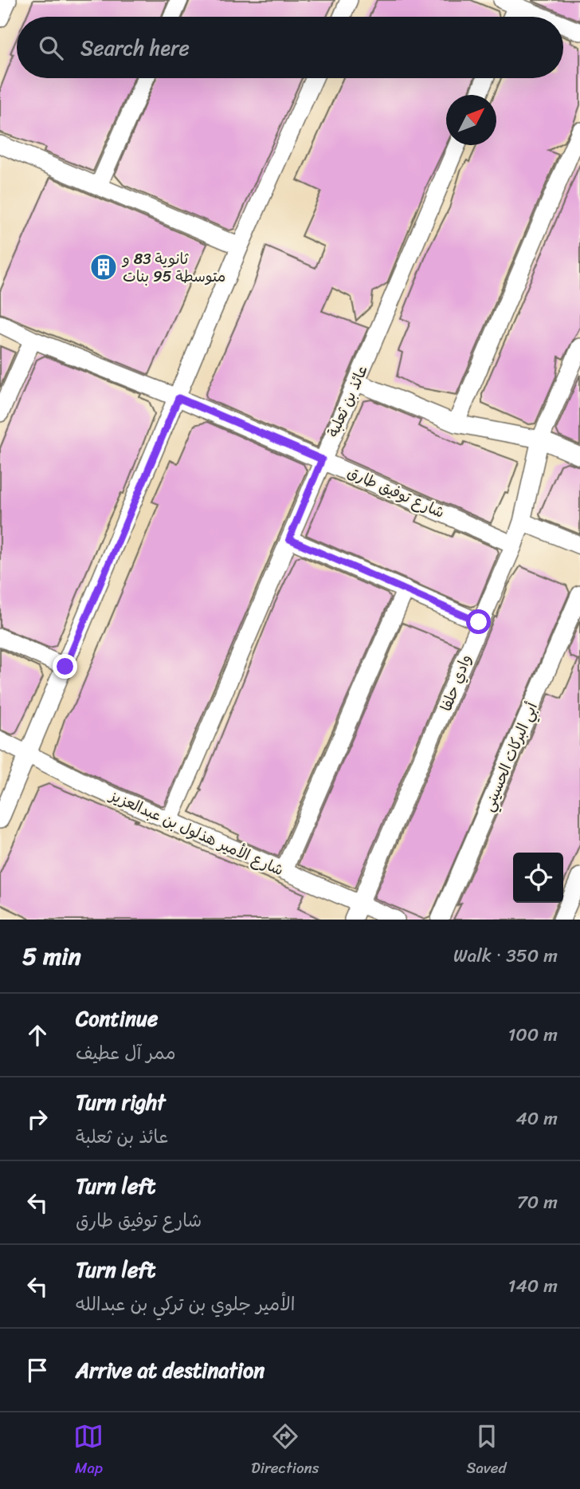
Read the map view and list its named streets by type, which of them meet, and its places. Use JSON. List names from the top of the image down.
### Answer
{
  "streets": {
    "street": [
      "عائذ بن ثعلبة",
      "شارع توفيق طارق",
      "وادي حلفا",
      "أبي البركات الحسيني",
      "شارع الأمير هذلول بن عبدالعزيز"
    ]
  },
  "crossings": [
    ["عائذ بن ثعلبة", "شارع توفيق طارق"],
    ["عائذ بن ثعلبة", "شارع الأمير هذلول بن عبدالعزيز"],
    ["شارع توفيق طارق", "وادي حلفا"],
    ["وادي حلفا", "شارع الأمير هذلول بن عبدالعزيز"]
  ],
  "places": {
    "building": ["ثانوية 83 و متوسطة 95 بنات"]
  },
  "north": "top right",
  "page": {
    "search": "Search here",
    "heading": ["5 min", "Walk · 350 m"],
    "list": [
      ["Continue", "ممر آل عطيف", "100 m"],
      ["Turn right", "عائذ بن ثعلبة", "40 m"],
      ["Turn left", "شارع توفيق طارق", "70 m"],
      ["Turn left", "الأمير جلوي بن تركي بن عبدالله", "140 m"],
      "Arrive at destination"
    ],
    "nav": ["Map", "Directions", "Saved"]
  }
}
